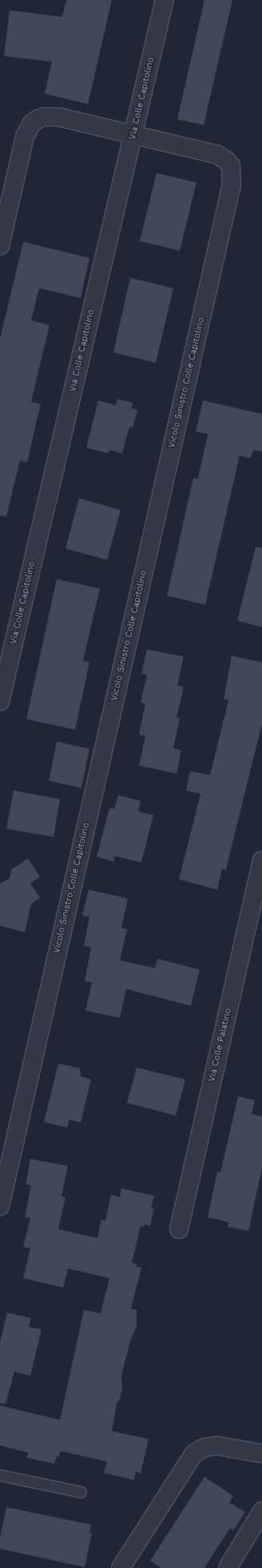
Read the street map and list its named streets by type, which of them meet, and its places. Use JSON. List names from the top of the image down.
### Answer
{
  "streets": {
    "street": ["Via Colle Capitolino", "Vicolo Sinistro Colle Capitolino", "Via Colle Palatino"]
  },
  "crossings": [
    ["Via Colle Capitolino", "Vicolo Sinistro Colle Capitolino"]
  ]
}
